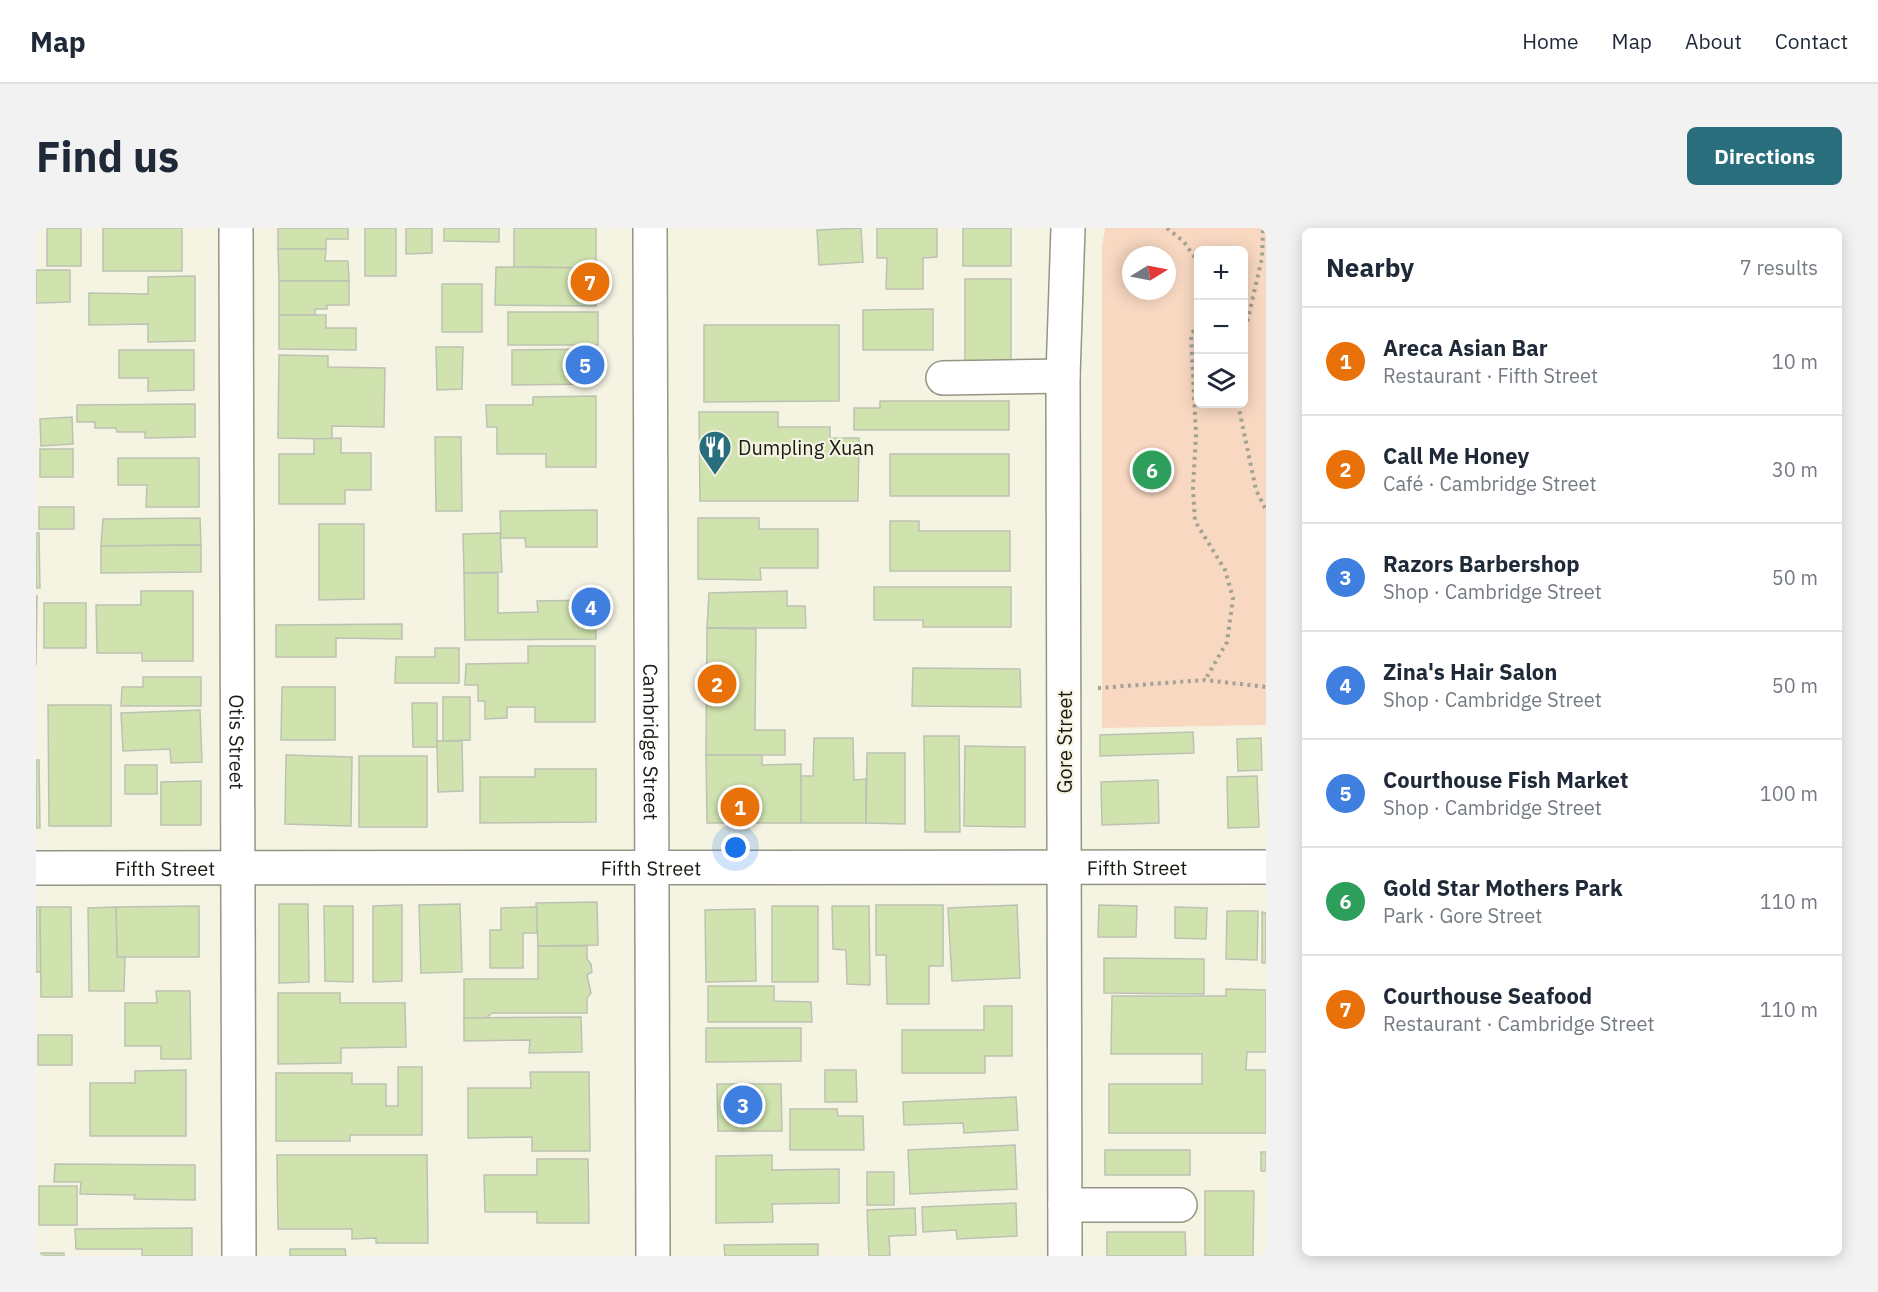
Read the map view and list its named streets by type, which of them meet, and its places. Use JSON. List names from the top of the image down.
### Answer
{
  "streets": {
    "street": [
      "Otis Street",
      "Cambridge Street",
      "Gore Street",
      "Fifth Street"
    ]
  },
  "crossings": [
    ["Otis Street", "Fifth Street"],
    ["Cambridge Street", "Fifth Street"],
    ["Gore Street", "Fifth Street"]
  ],
  "places": {
    "restaurant": ["Dumpling Xuan"]
  },
  "north": "right",
  "page": {
    "header": "Map",
    "nav": [
      "Home",
      "Map",
      "About",
      "Contact"
    ],
    "buttons": "Directions",
    "title": "Find us",
    "heading": ["Nearby", "7 results"],
    "map_buttons": ["+", "−"],
    "pins": [
      "7",
      "5",
      "6",
      "4",
      "2",
      "1",
      "3"
    ],
    "list": [
      {
        "mark": "1",
        "name": "Areca Asian Bar",
        "note": "Restaurant · Fifth Street",
        "value": "10 m"
      },
      {
        "mark": "2",
        "name": "Call Me Honey",
        "note": "Café · Cambridge Street",
        "value": "30 m"
      },
      {
        "mark": "3",
        "name": "Razors Barbershop",
        "note": "Shop · Cambridge Street",
        "value": "50 m"
      },
      {
        "mark": "4",
        "name": "Zina's Hair Salon",
        "note": "Shop · Cambridge Street",
        "value": "50 m"
      },
      {
        "mark": "5",
        "name": "Courthouse Fish Market",
        "note": "Shop · Cambridge Street",
        "value": "100 m"
      },
      {
        "mark": "6",
        "name": "Gold Star Mothers Park",
        "note": "Park · Gore Street",
        "value": "110 m"
      },
      {
        "mark": "7",
        "name": "Courthouse Seafood",
        "note": "Restaurant · Cambridge Street",
        "value": "110 m"
      }
    ]
  }
}
